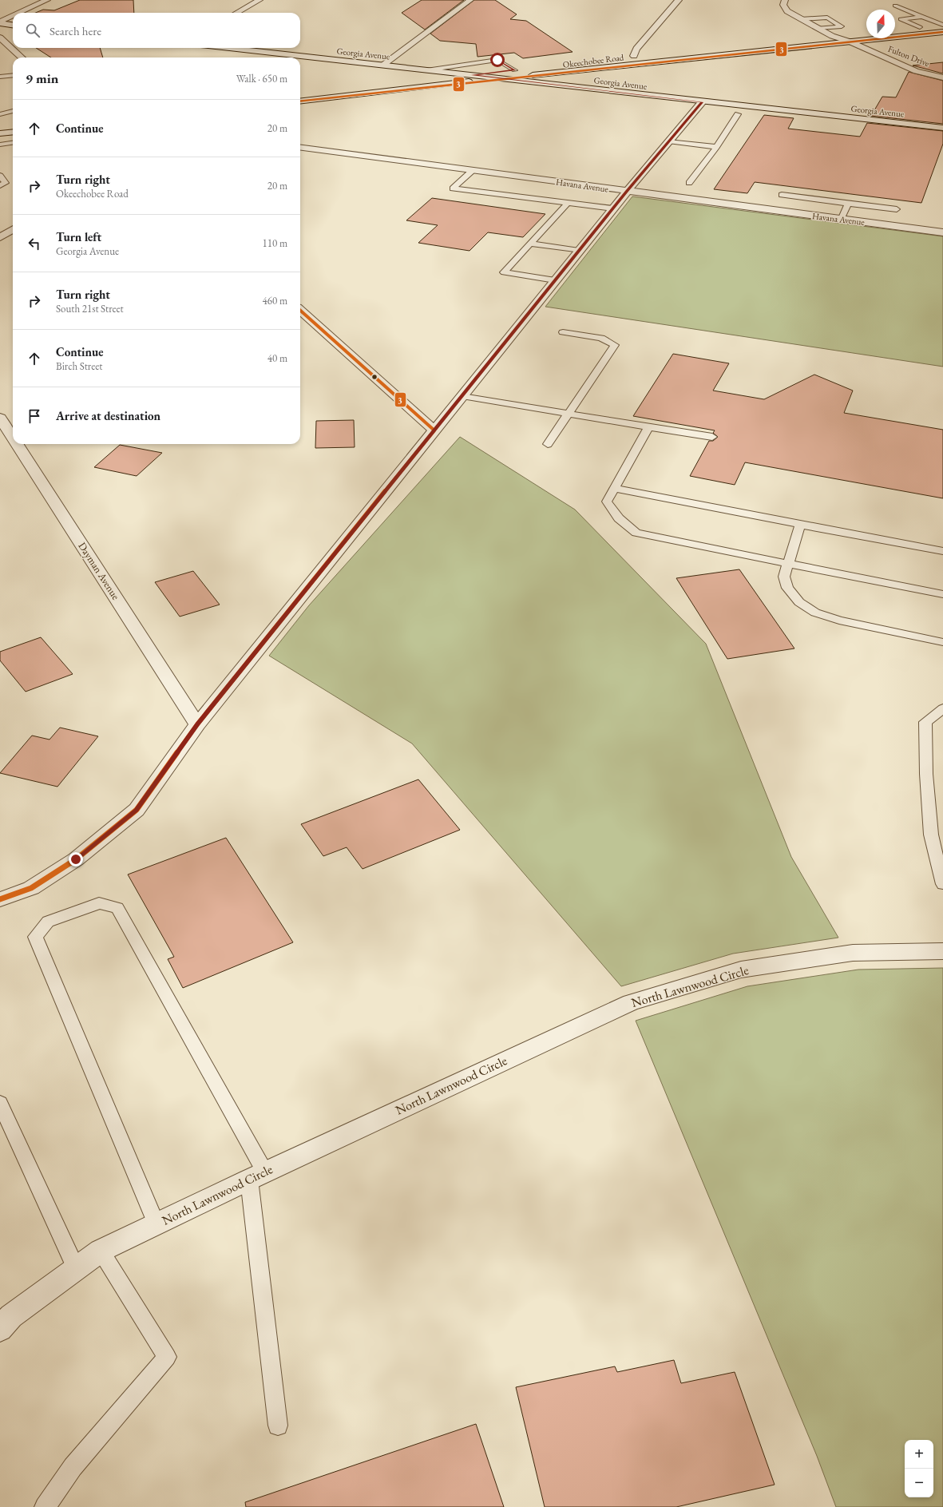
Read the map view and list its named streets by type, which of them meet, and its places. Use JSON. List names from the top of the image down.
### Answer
{
  "streets": {
    "street": [
      "Georgia Avenue",
      "Fulton Drive",
      "Okeechobee Road",
      "Havana Avenue",
      "Dayman Avenue",
      "North Lawnwood Circle"
    ]
  },
  "crossings": [
    ["Georgia Avenue", "Okeechobee Road"],
    ["Fulton Drive", "Okeechobee Road"]
  ],
  "lines": ["transit line 3"],
  "north": "top",
  "page": {
    "search": "Search here",
    "heading": ["9 min", "Walk · 650 m"],
    "list": [
      ["Continue", "20 m"],
      ["Turn right", "Okeechobee Road", "20 m"],
      ["Turn left", "Georgia Avenue", "110 m"],
      ["Turn right", "South 21st Street", "460 m"],
      ["Continue", "Birch Street", "40 m"],
      "Arrive at destination"
    ],
    "map_buttons": ["+", "−"]
  }
}
